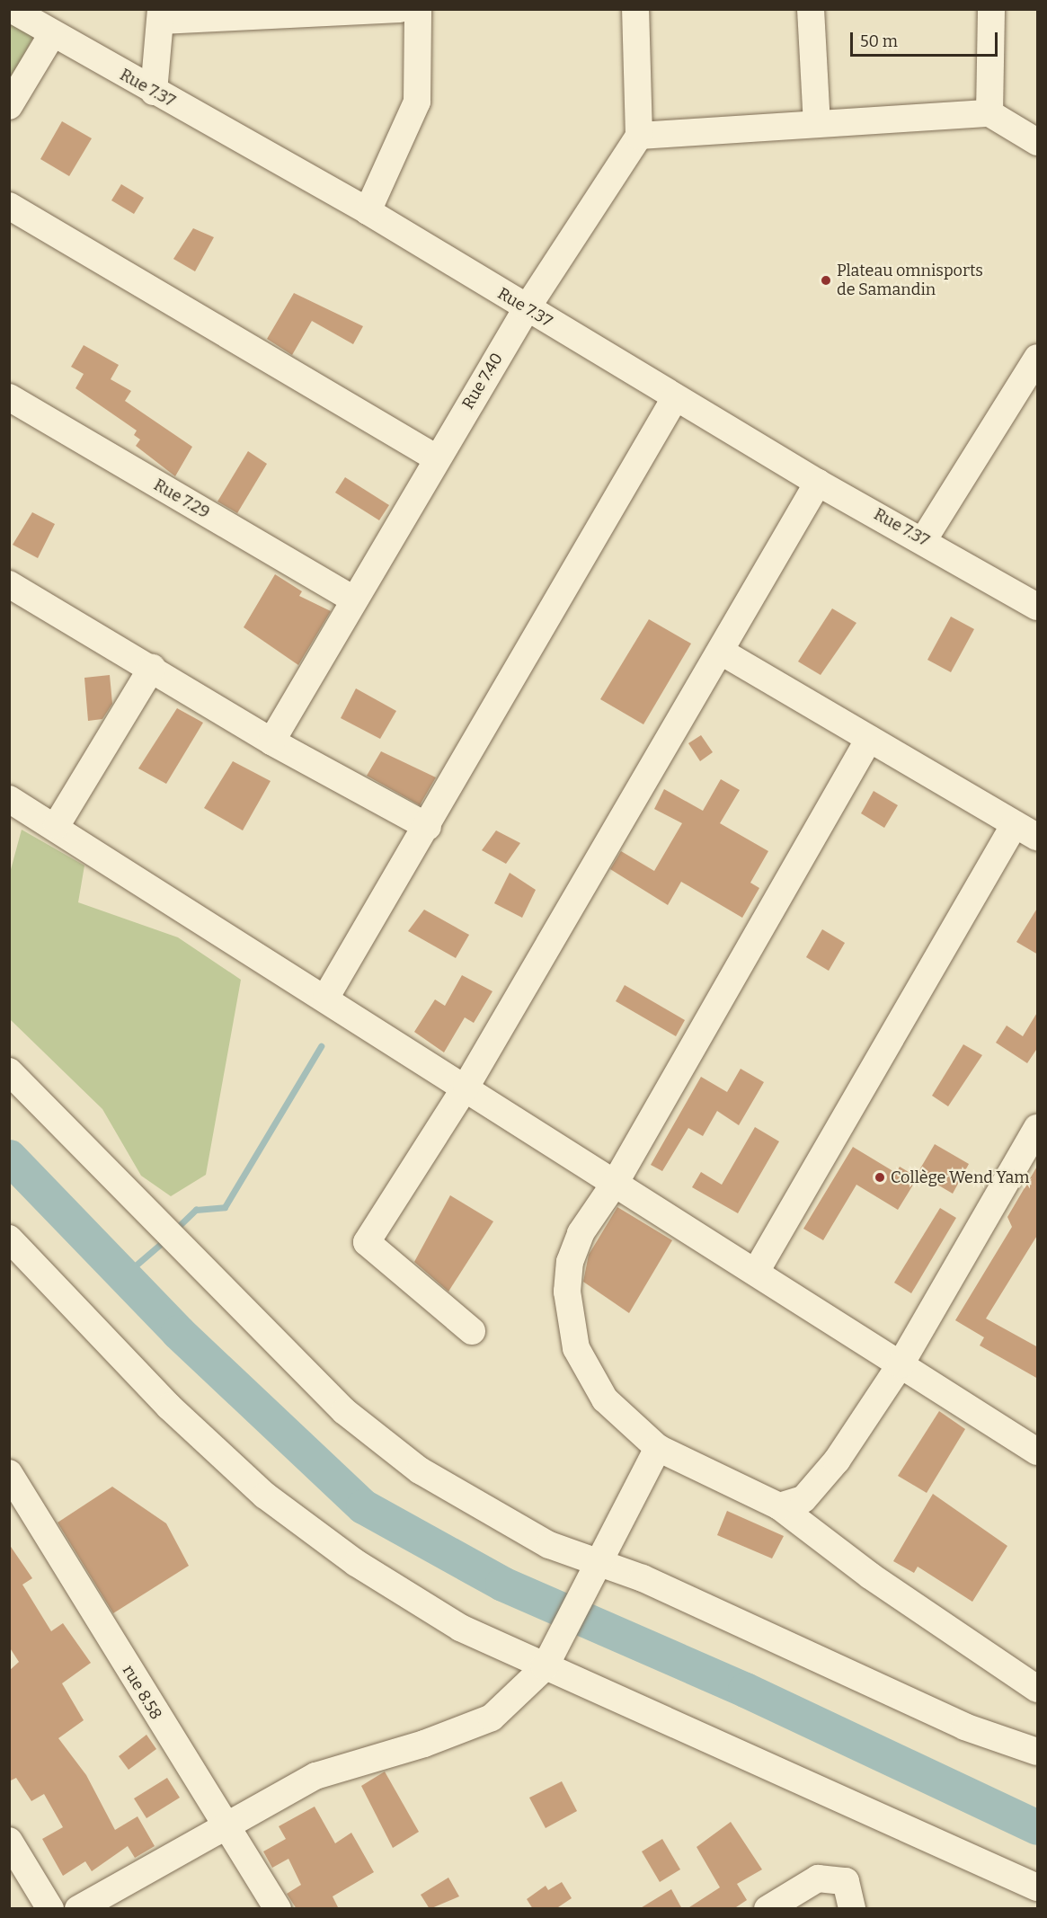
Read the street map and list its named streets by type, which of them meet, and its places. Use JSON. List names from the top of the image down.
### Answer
{
  "streets": {
    "street": [
      "Rue 7.37",
      "Rue 7.40",
      "Rue 7.29",
      "rue 8.58"
    ]
  },
  "crossings": [
    ["Rue 7.37", "Rue 7.40"],
    ["Rue 7.40", "Rue 7.29"]
  ],
  "places": ["Plateau omnisports de Samandin", "Collège Wend Yam"],
  "scale_bar": "50 m"
}
